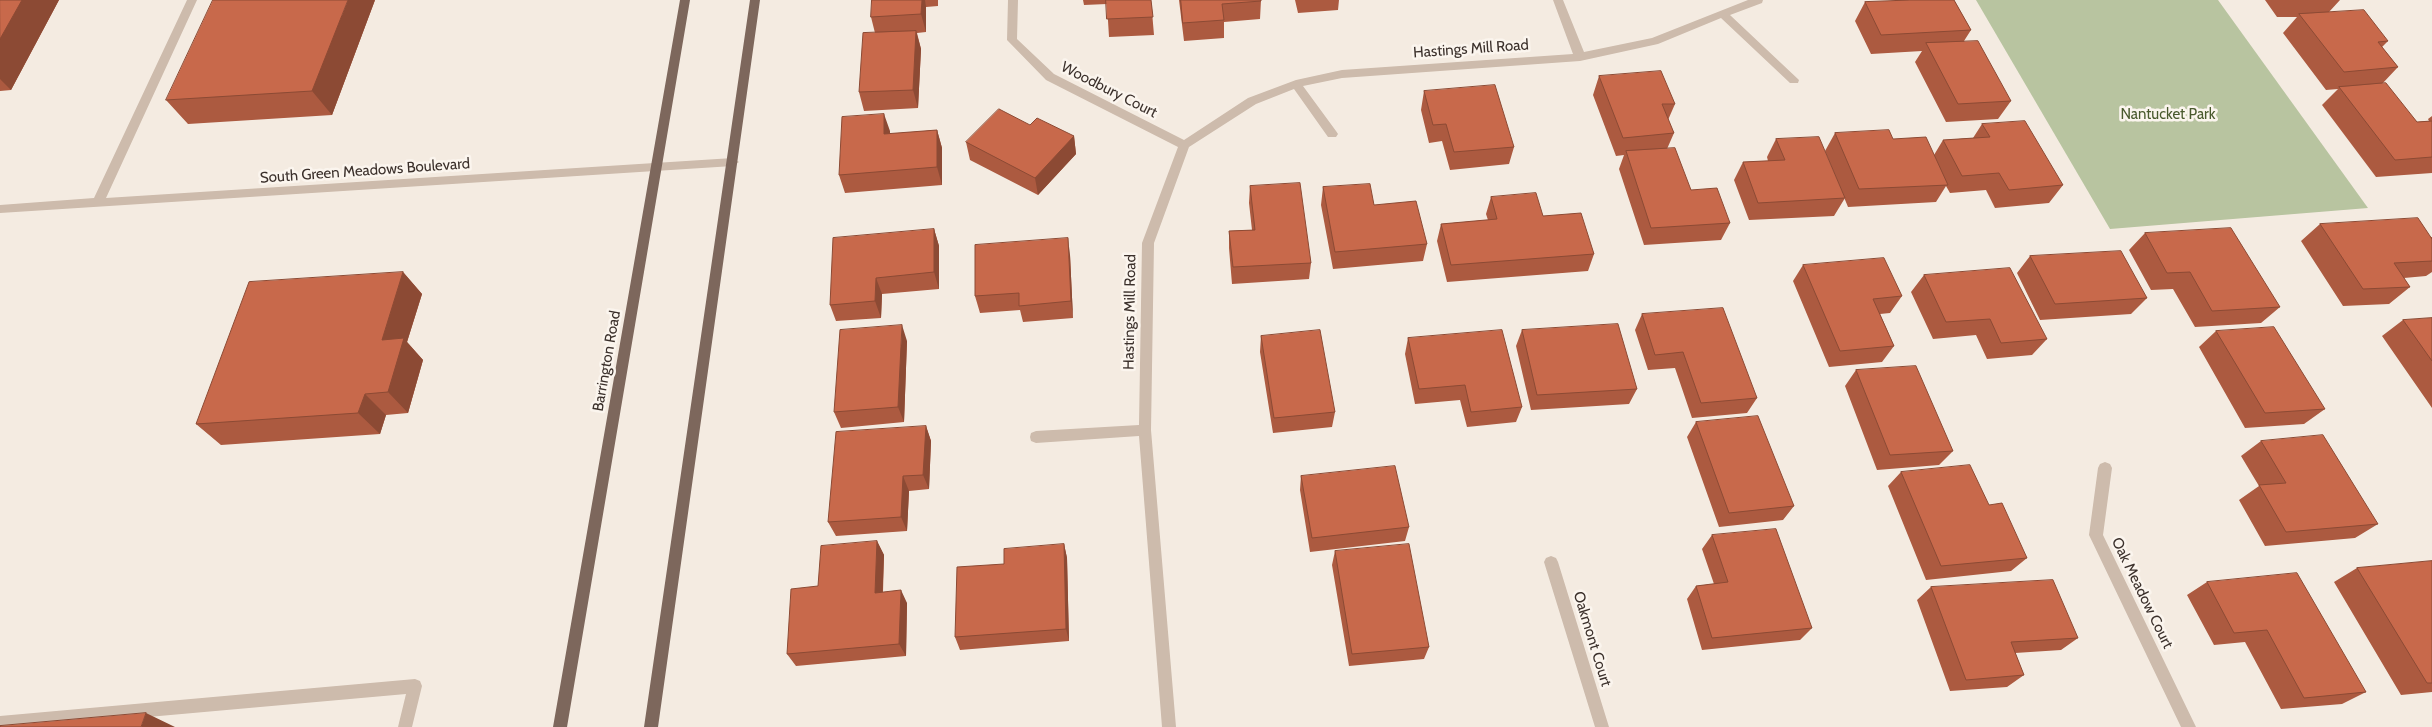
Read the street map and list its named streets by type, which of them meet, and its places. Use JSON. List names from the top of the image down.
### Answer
{
  "streets": {
    "main road": ["Barrington Road"],
    "street": [
      "Hastings Mill Road",
      "Woodbury Court",
      "South Green Meadows Boulevard",
      "Oak Meadow Court",
      "Oakmont Court"
    ]
  },
  "crossings": [
    ["Hastings Mill Road", "Woodbury Court"],
    ["South Green Meadows Boulevard", "Barrington Road"]
  ],
  "parks": ["Nantucket Park"]
}
